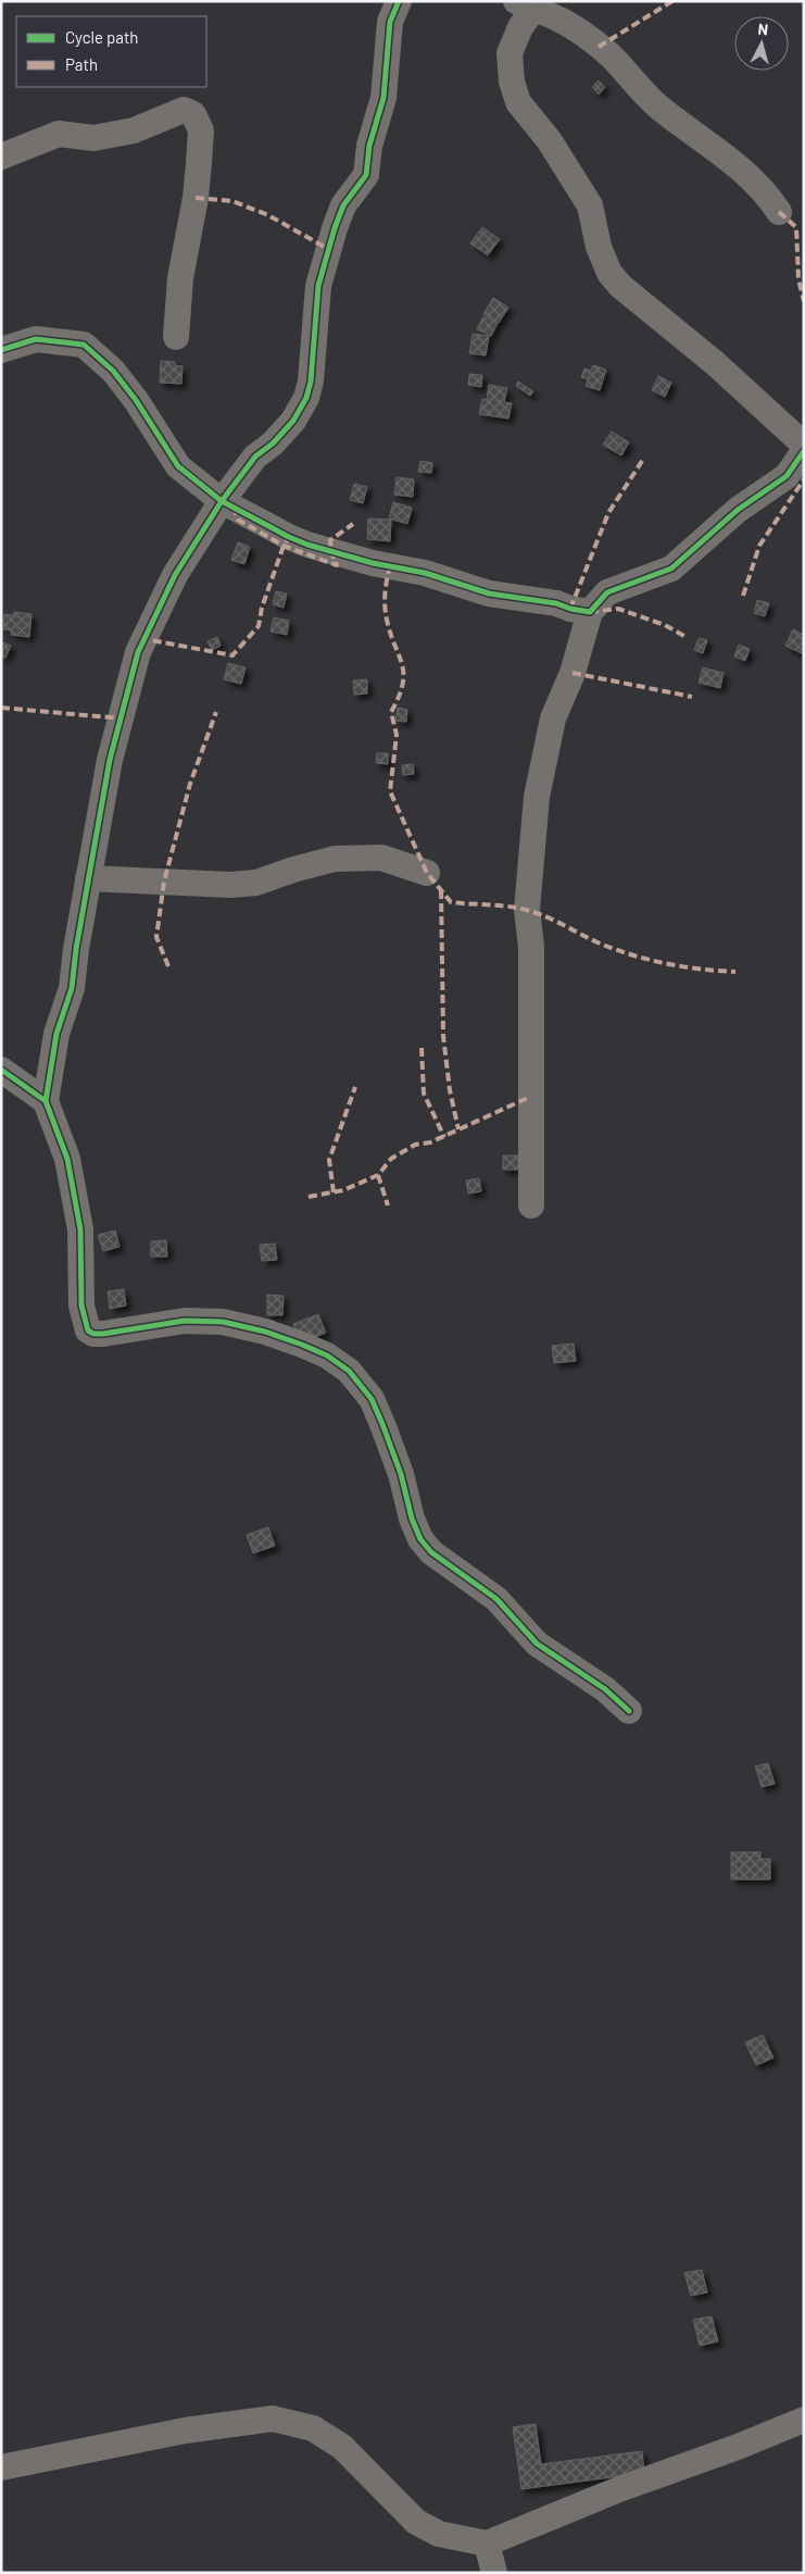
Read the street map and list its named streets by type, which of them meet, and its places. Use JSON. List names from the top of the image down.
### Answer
{
  "legend": ["Cycle path", "Path"],
  "north": "top"
}
